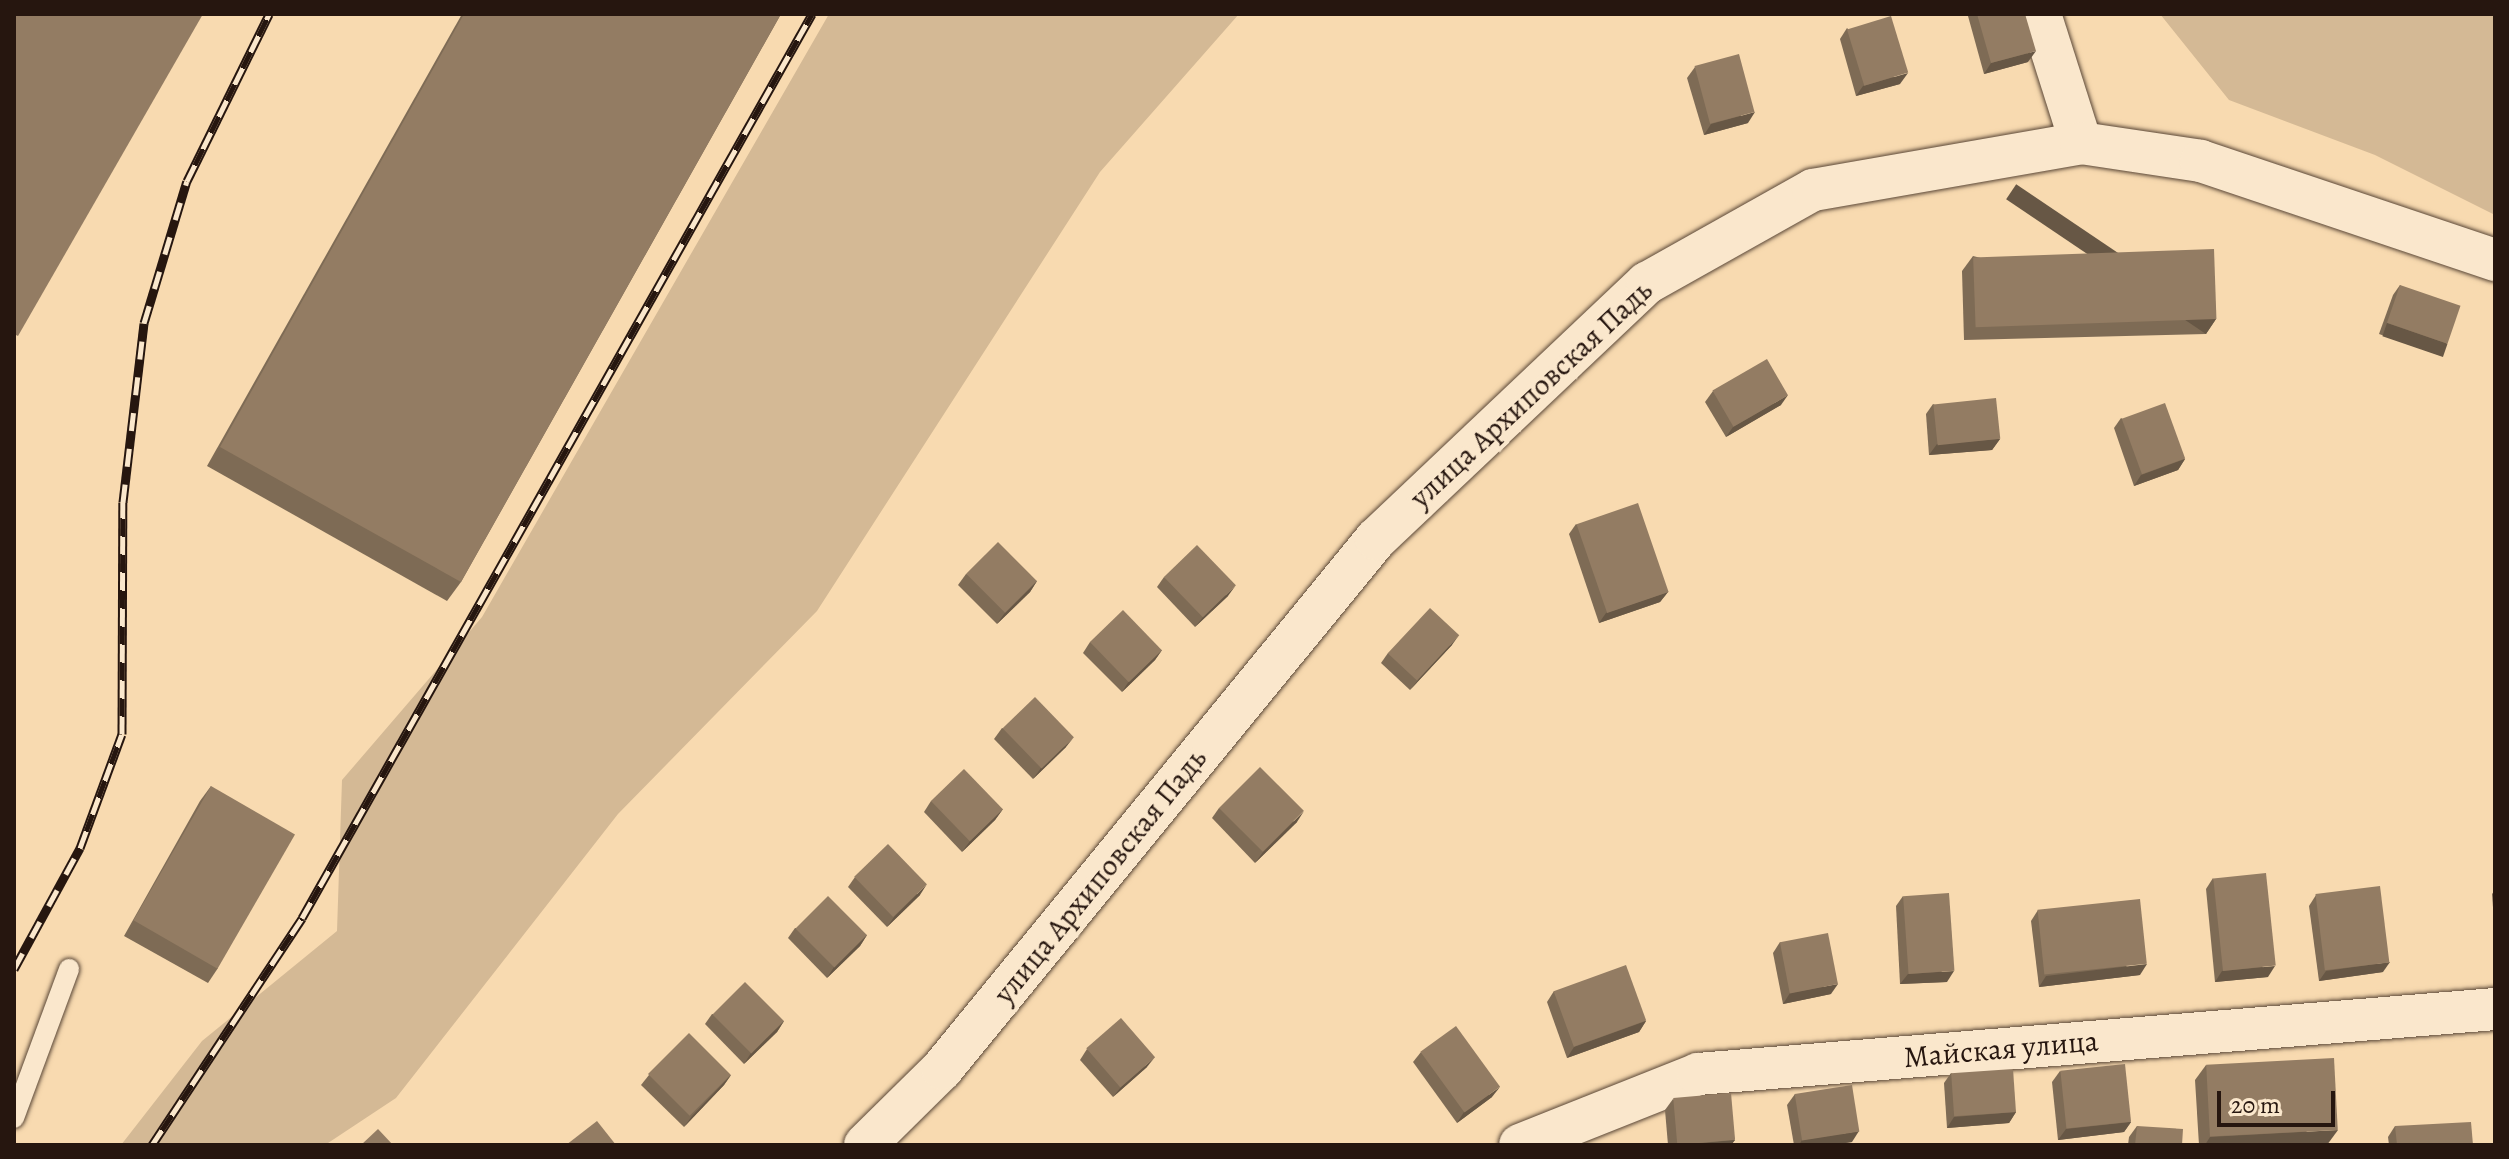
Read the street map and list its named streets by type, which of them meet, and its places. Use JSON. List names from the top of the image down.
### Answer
{
  "streets": {
    "street": ["улица Архиповская Падь", "Майская улица"]
  },
  "scale_bar": "20 m"
}
